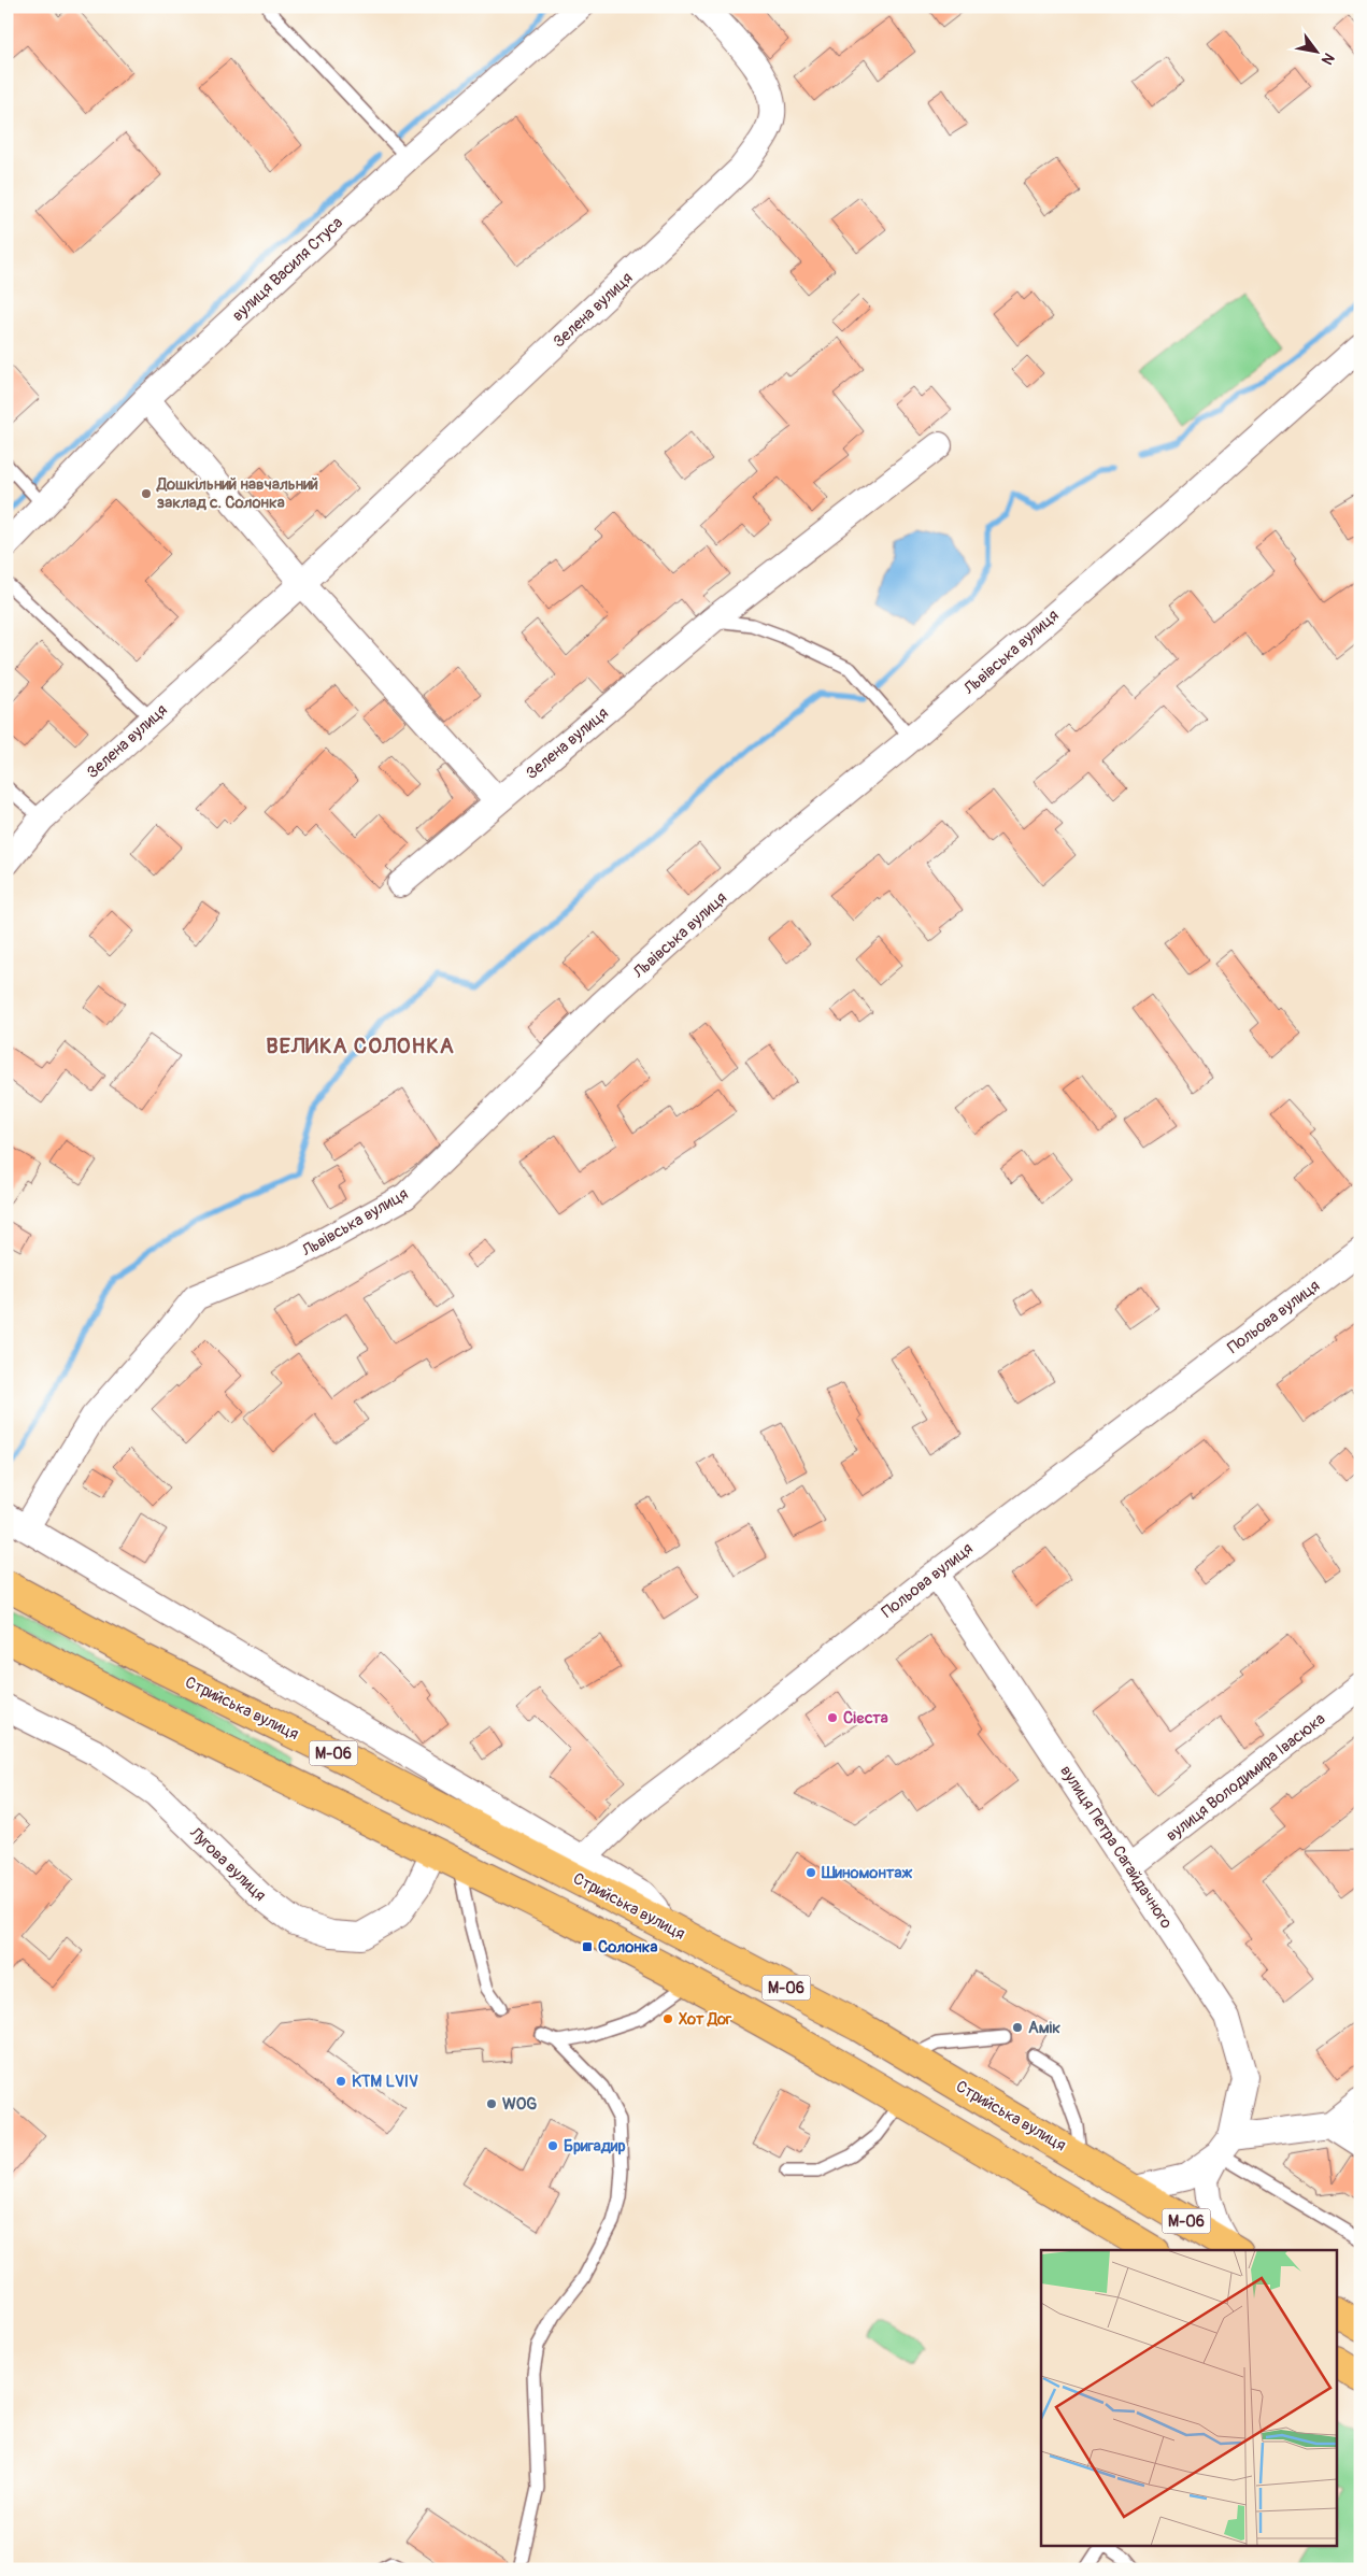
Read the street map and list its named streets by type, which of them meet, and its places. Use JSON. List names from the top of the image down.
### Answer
{
  "streets": {
    "highway": ["Стрийська вулиця", "М-06"],
    "street": [
      "вулиця Василя Стуса",
      "Зелена вулиця",
      "Львівська вулиця",
      "Польова вулиця",
      "вулиця Володимира Івасюка",
      "вулиця Петра Сагайдачного",
      "Лугова вулиця"
    ]
  },
  "crossings": [
    ["Польова вулиця", "вулиця Петра Сагайдачного"],
    ["Стрийська вулиця", "вулиця Петра Сагайдачного"],
    ["М-06", "Лугова вулиця"],
    ["вулиця Володимира Івасюка", "вулиця Петра Сагайдачного"]
  ],
  "districts": ["ВЕЛИКА СОЛОНКА"],
  "places": {
    "other": [
      "Дошкільний навчальний заклад с. Солонка",
      "Сієста",
      "Шиномонтаж",
      "Хот Дог",
      "Амік",
      "KTM LVIV",
      "WOG",
      "Бригадир"
    ],
    "transit": ["Солонка"]
  },
  "north": "bottom right"
}
